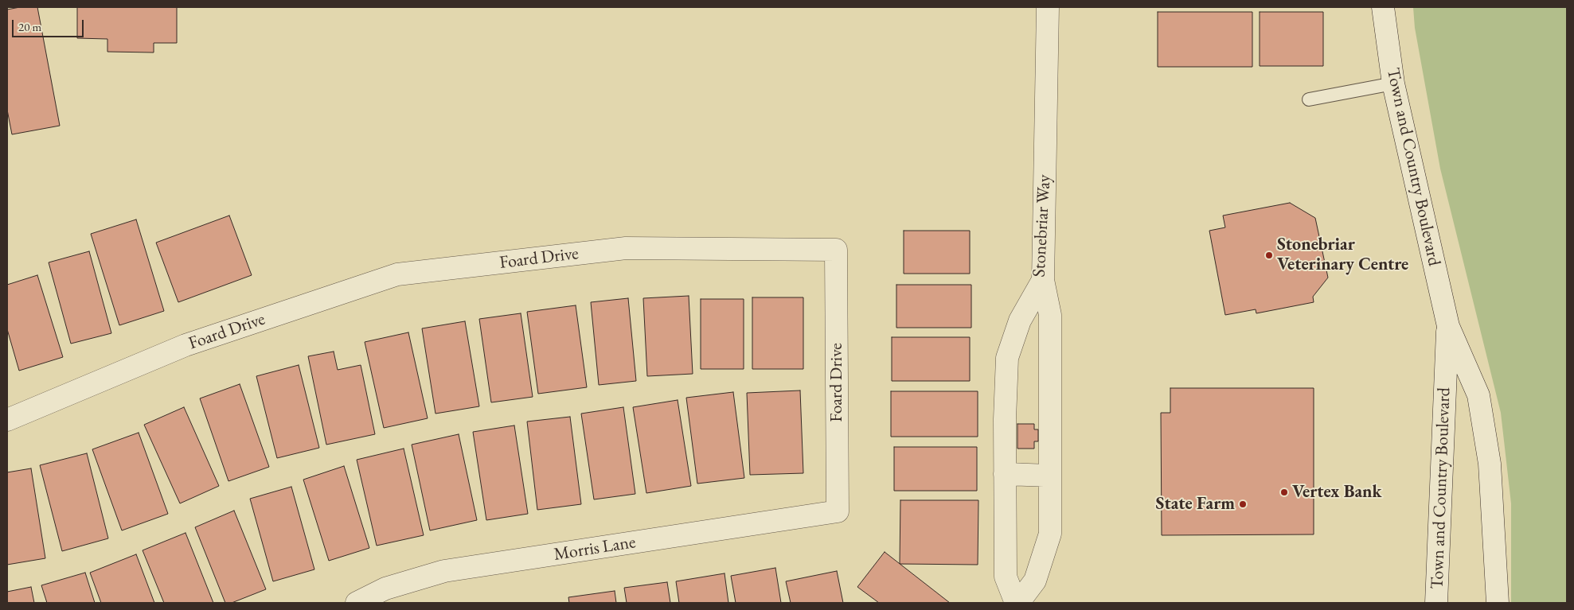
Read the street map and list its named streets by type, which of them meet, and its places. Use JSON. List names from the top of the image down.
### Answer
{
  "streets": {
    "street": [
      "Town and Country Boulevard",
      "Stonebriar Way",
      "Foard Drive",
      "Morris Lane"
    ]
  },
  "crossings": [
    ["Foard Drive", "Morris Lane"]
  ],
  "places": ["Stonebriar Veterinary Centre", "Vertex Bank", "State Farm"],
  "scale_bar": "20 m"
}
